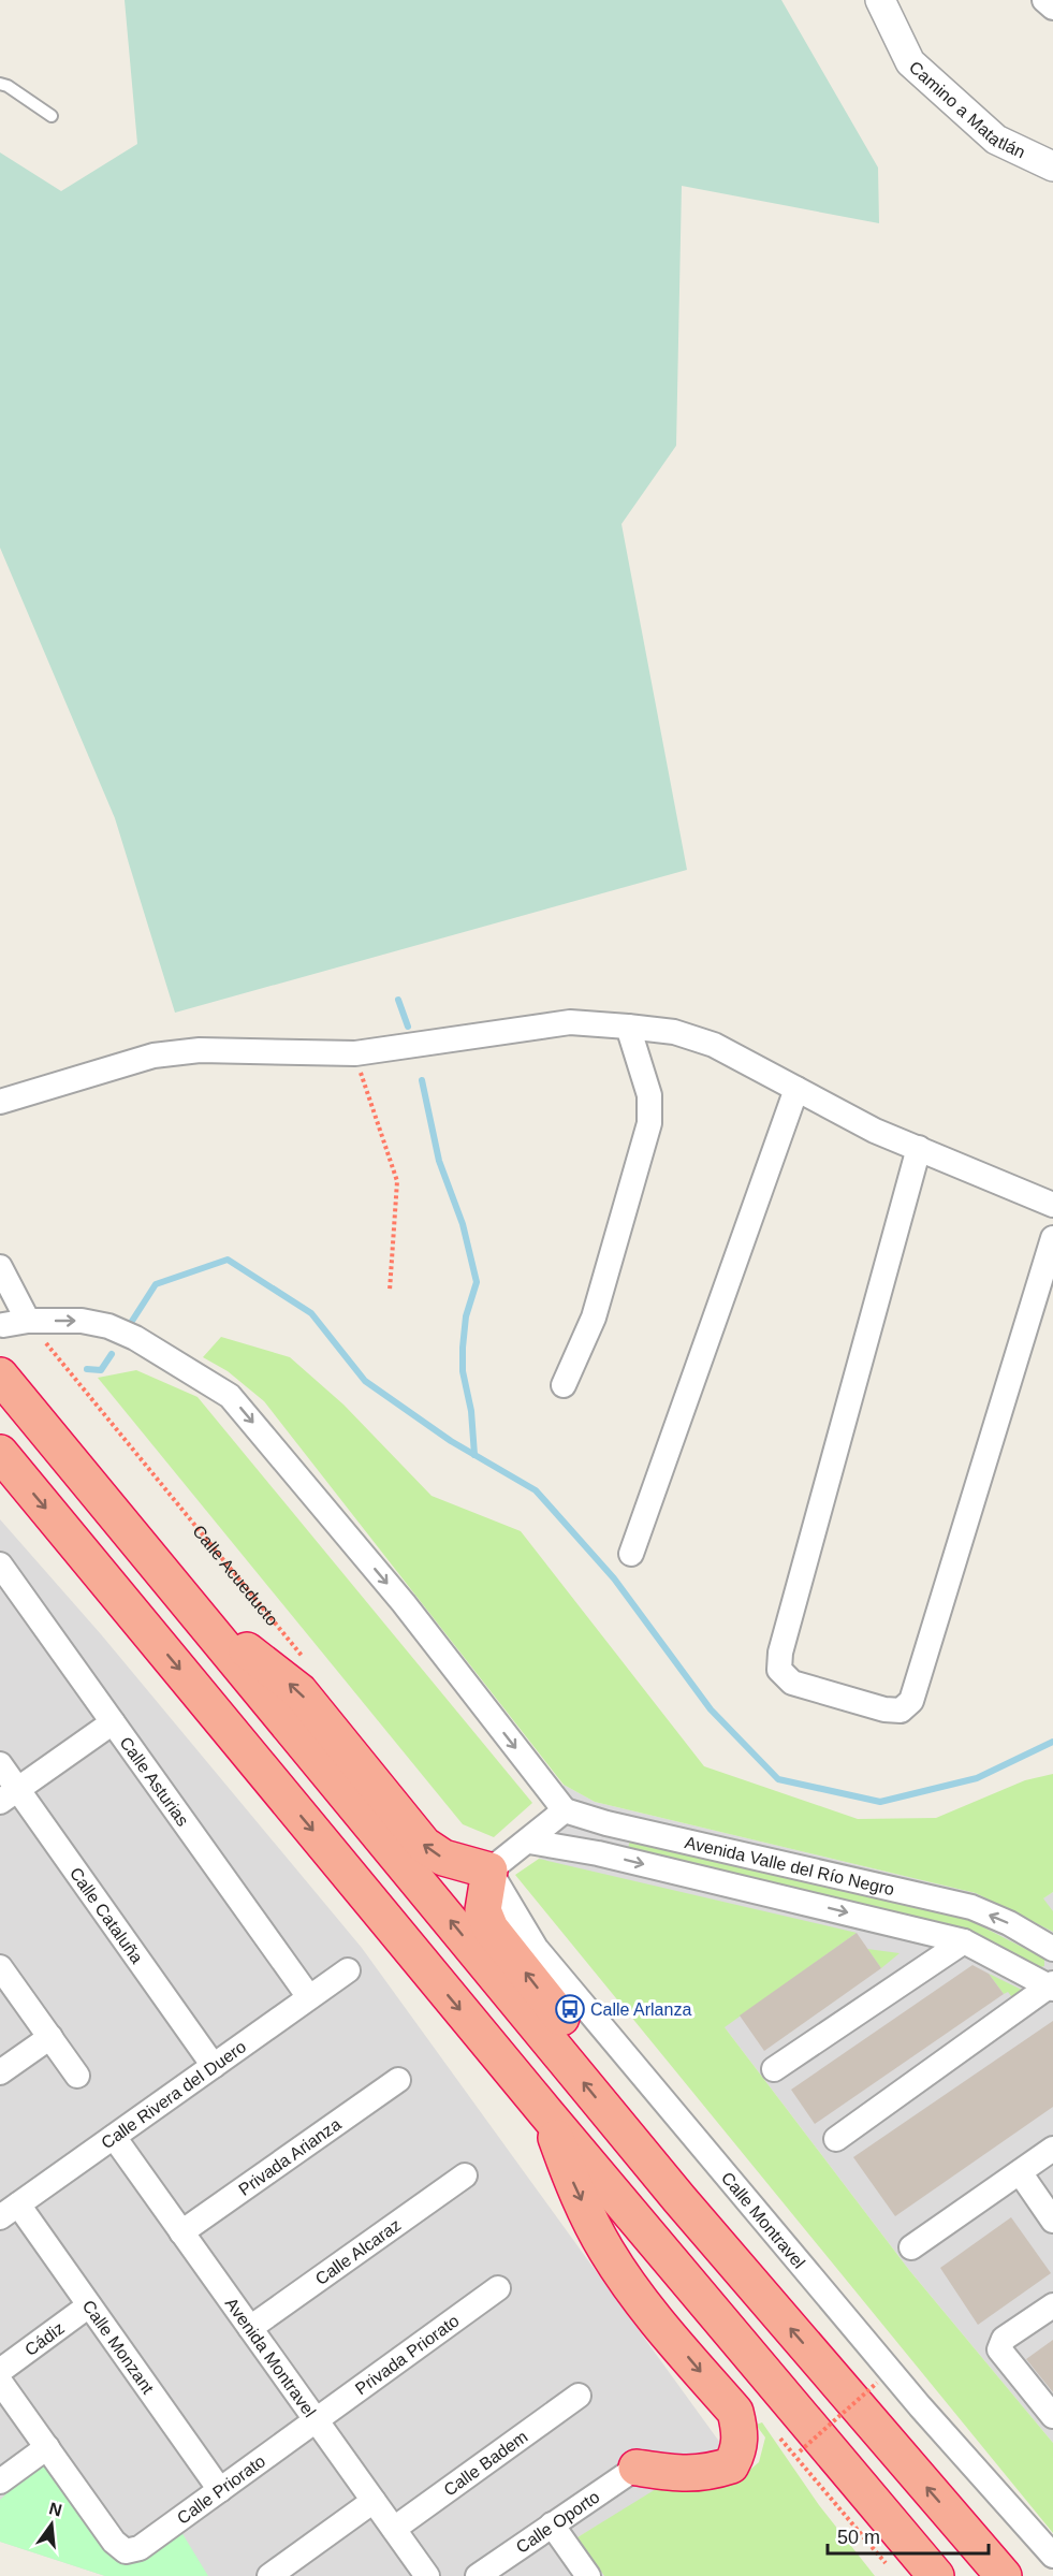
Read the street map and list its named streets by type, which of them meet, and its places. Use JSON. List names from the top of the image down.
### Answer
{
  "streets": {
    "street": [
      "Camino a Matatlán",
      "Calle Asturias",
      "Avenida Valle del Río Negro",
      "Calle Cataluña",
      "Calle Rivera del Duero",
      "Privada Arianza",
      "Calle Montravel",
      "Calle Alcaraz",
      "Cádiz",
      "Calle Monzant",
      "Privada Priorato",
      "Avenida Montravel",
      "Calle Badem",
      "Calle Priorato",
      "Calle Oporto"
    ],
    "path": ["Calle Acueducto"]
  },
  "crossings": [
    ["Calle Asturias", "Calle Rivera del Duero"],
    ["Calle Cataluña", "Calle Rivera del Duero"],
    ["Calle Rivera del Duero", "Calle Monzant"],
    ["Calle Rivera del Duero", "Avenida Montravel"],
    ["Privada Arianza", "Avenida Montravel"],
    ["Calle Alcaraz", "Avenida Montravel"],
    ["Cádiz", "Calle Monzant"],
    ["Calle Monzant", "Calle Priorato"],
    ["Privada Priorato", "Avenida Montravel"],
    ["Privada Priorato", "Calle Priorato"],
    ["Avenida Montravel", "Calle Badem"],
    ["Avenida Montravel", "Calle Priorato"]
  ],
  "places": {
    "bus stop": ["Calle Arlanza"]
  },
  "scale_bar": "50 m",
  "north": "top"
}
